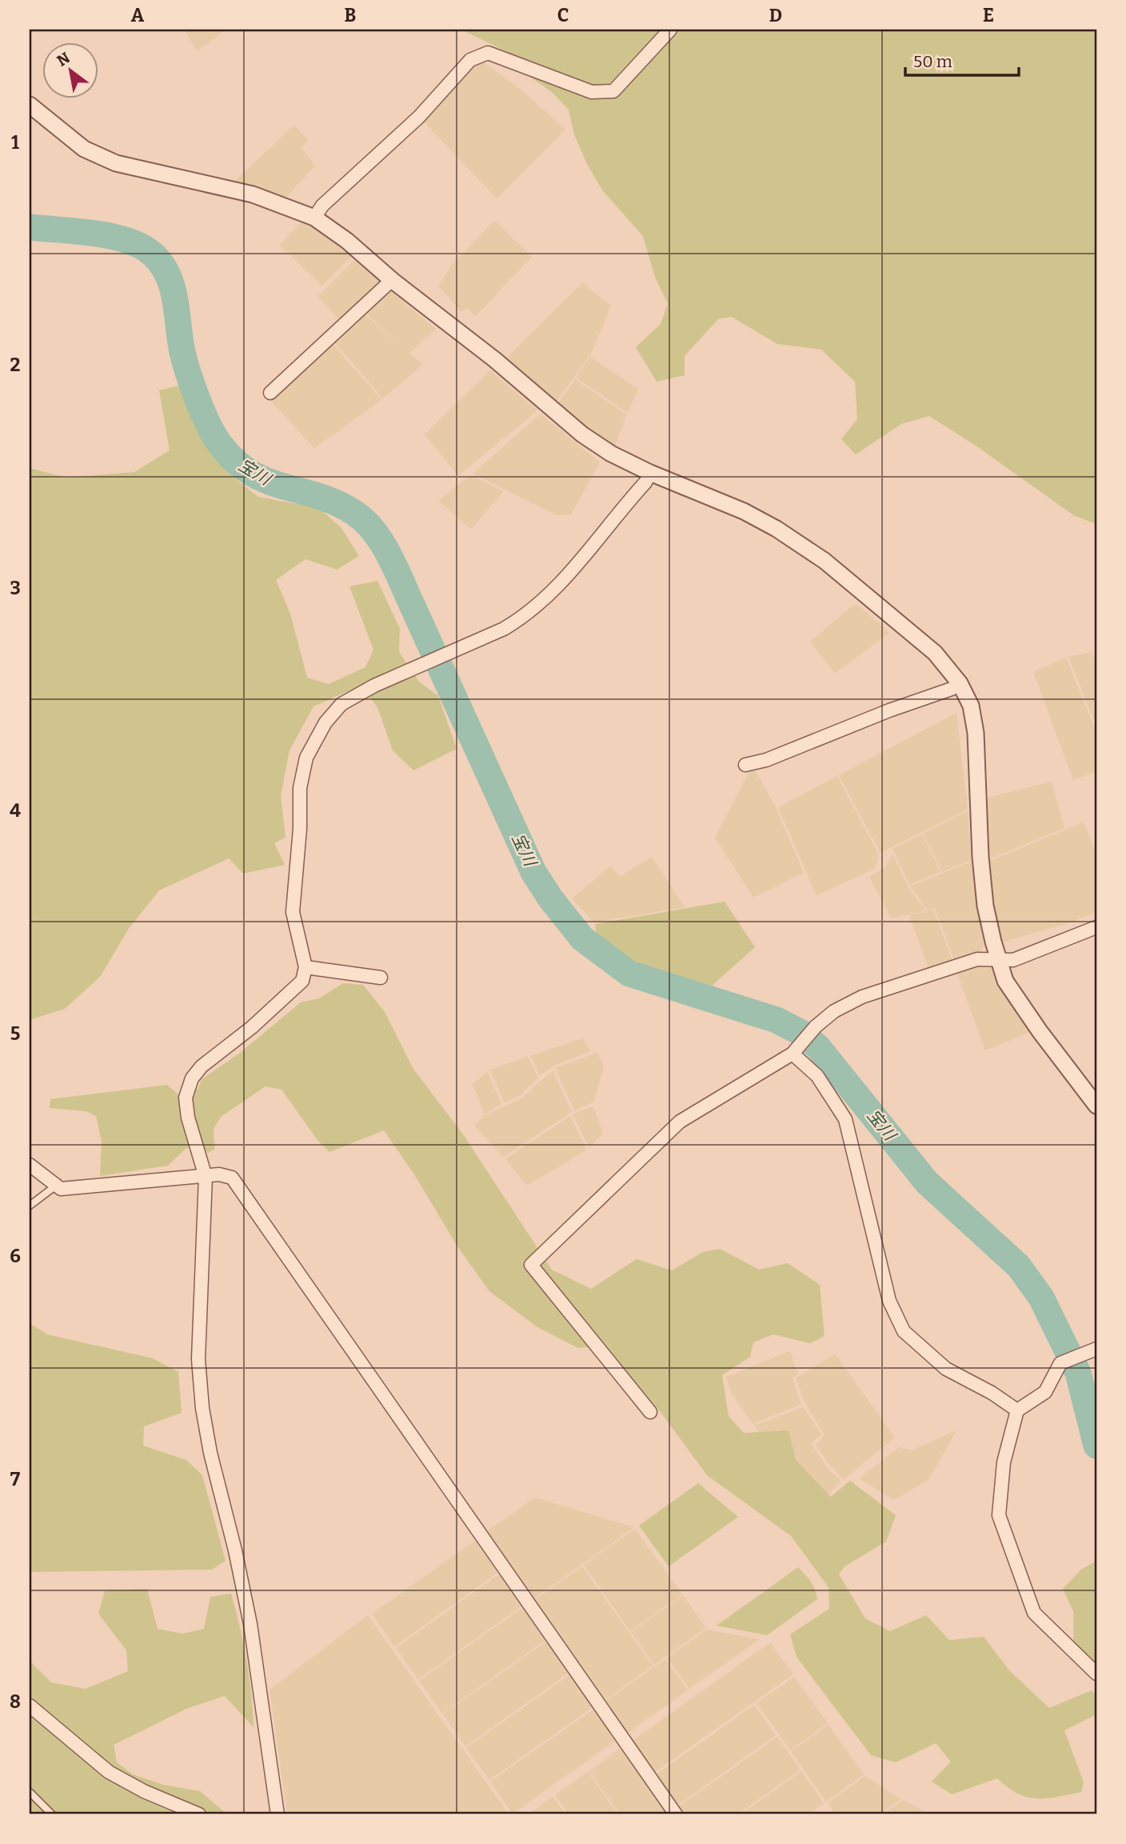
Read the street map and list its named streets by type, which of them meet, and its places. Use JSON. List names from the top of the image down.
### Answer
{
  "water": ["宝川"],
  "scale_bar": "50 m",
  "north": "top left",
  "grid": {
    "columns": [
      "A",
      "B",
      "C",
      "D",
      "E"
    ],
    "rows": [
      "1",
      "2",
      "3",
      "4",
      "5",
      "6",
      "7",
      "8"
    ]
  }
}
